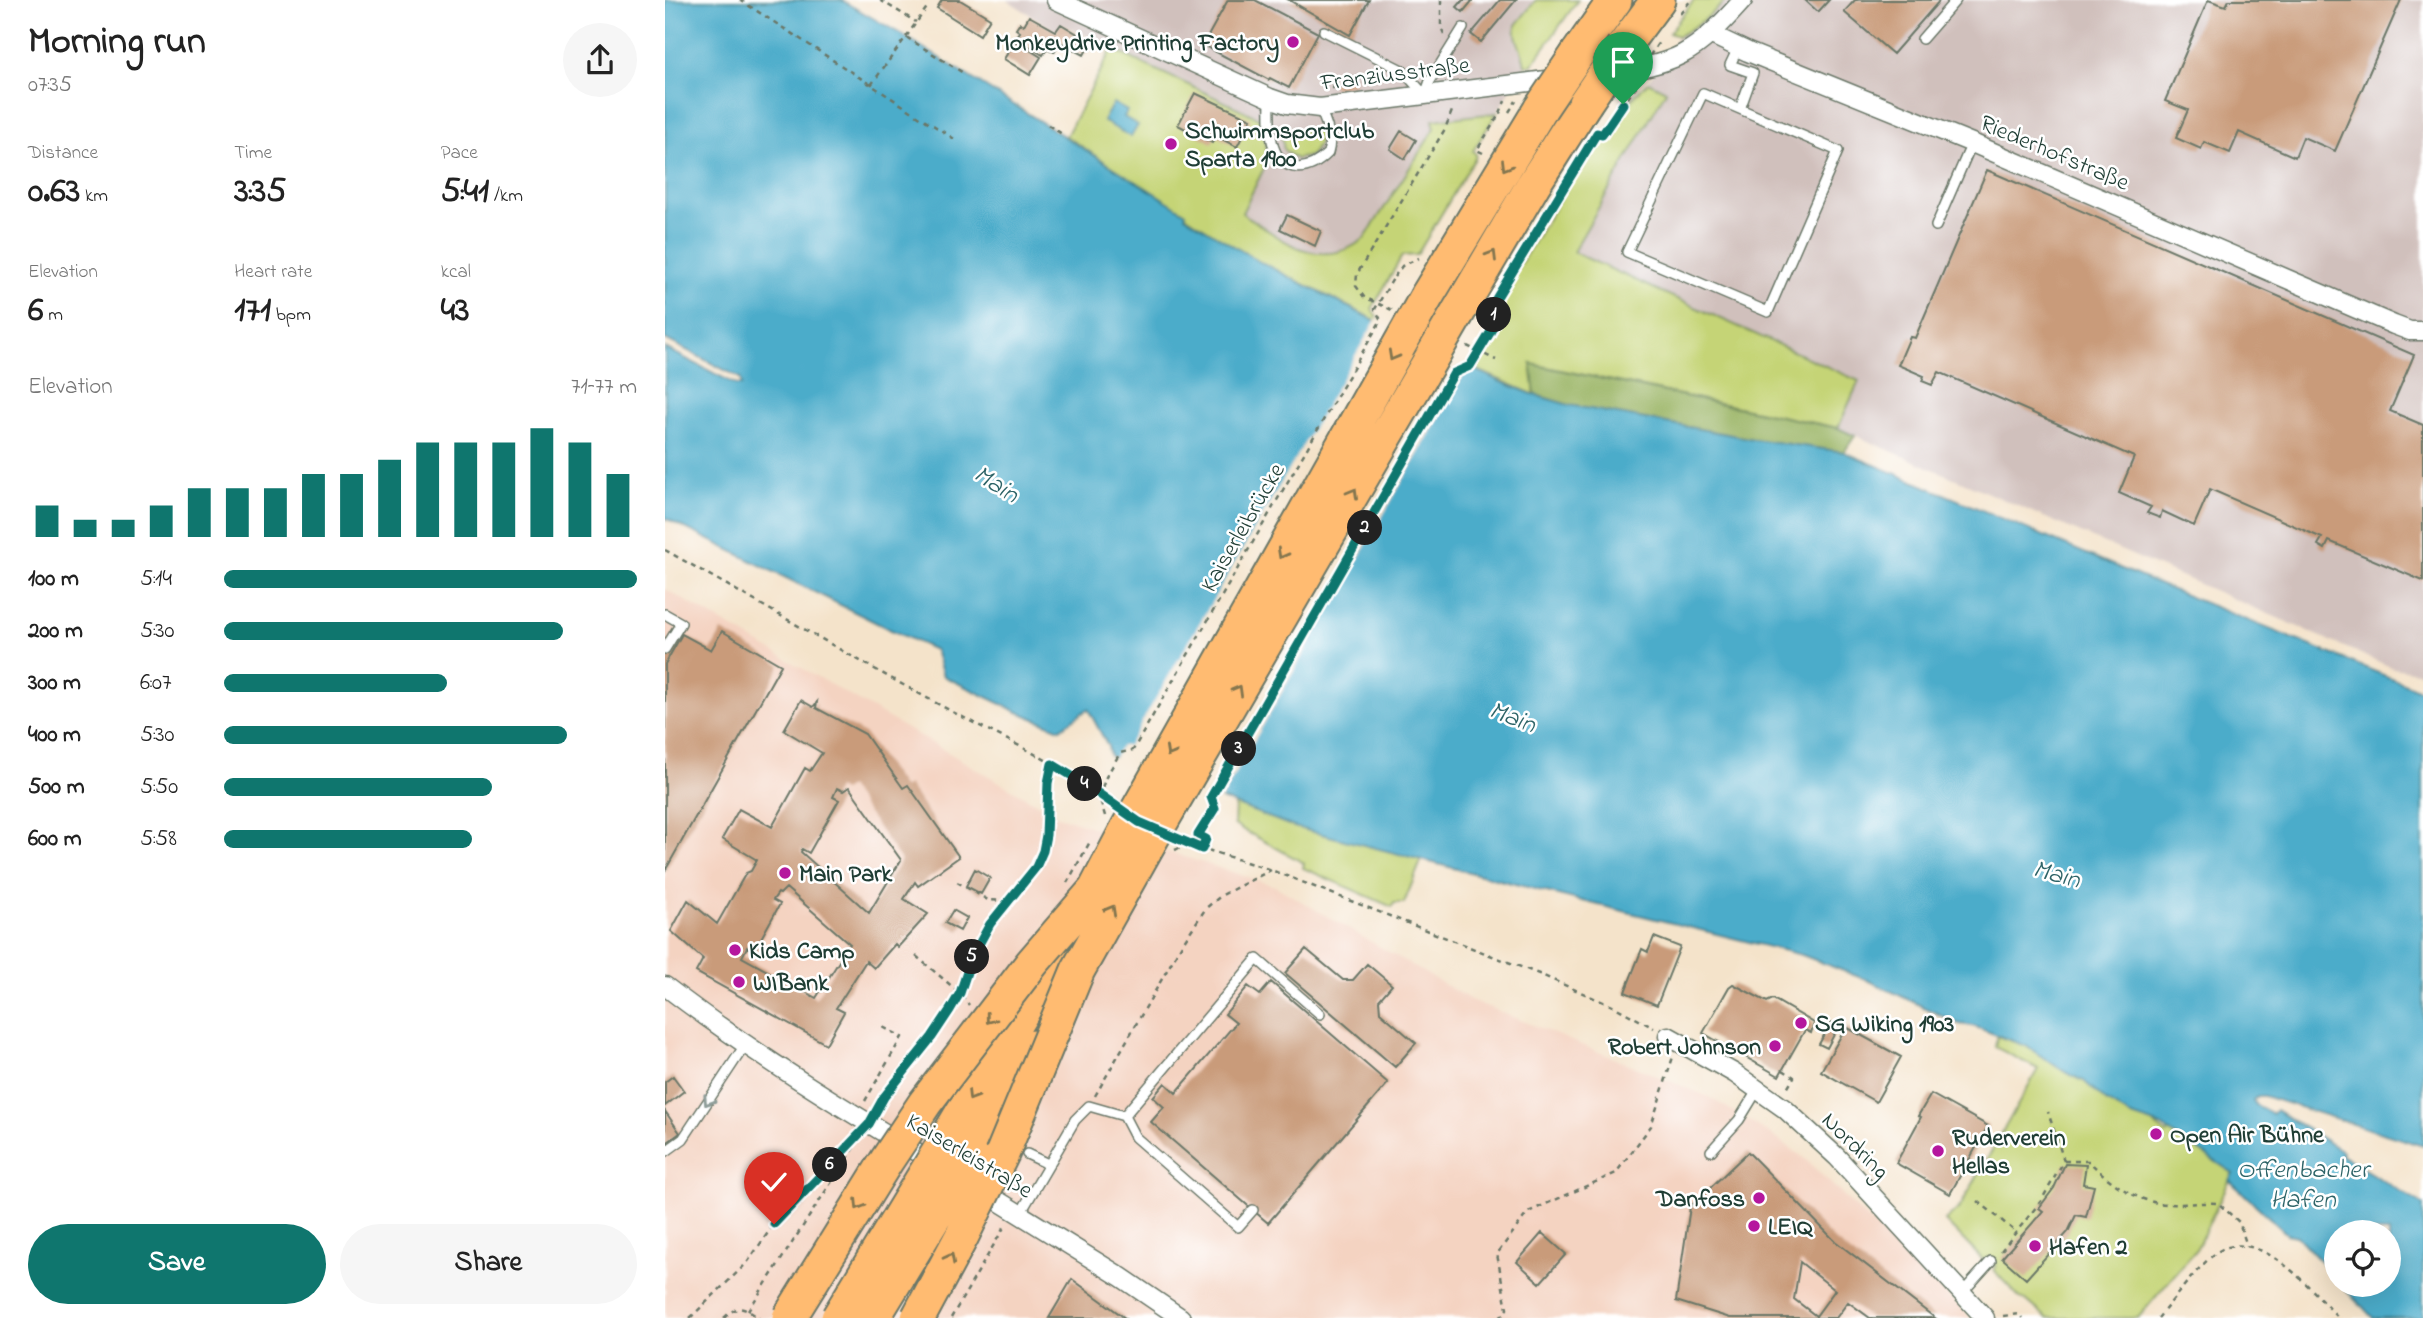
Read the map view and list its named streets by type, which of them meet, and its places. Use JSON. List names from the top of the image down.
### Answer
{
  "streets": {
    "street": [
      "Franziusstraße",
      "Riederhofstraße",
      "Nordring",
      "Kaiserleistraße"
    ],
    "path": ["Kaiserleibrücke"]
  },
  "crossings": [
    ["Franziusstraße", "Riederhofstraße"]
  ],
  "water": ["Main", "Offenbacher Hafen"],
  "places": [
    "Monkeydrive Printing Factory",
    "Schwimmsportclub Sparta 1900",
    "Main Park",
    "Kids Camp",
    "WIBank",
    "SG Wiking 1903",
    "Robert Johnson",
    "Open Air Bühne",
    "Ruderverein Hellas",
    "Danfoss",
    "LEIQ",
    "Hafen 2"
  ],
  "page": {
    "heading": ["Morning run", "07:35"],
    "stats": [
      ["Distance", "0.63 km"],
      ["Time", "3:35"],
      ["Pace", "5:41 /km"],
      ["Elevation", "6 m"],
      ["Heart rate", "171 bpm"],
      ["kcal", "43"]
    ],
    "pins": [
      "1",
      "2",
      "3",
      "4",
      "5",
      "6"
    ],
    "chart": ["Elevation", "71–77 m"],
    "list": [
      {
        "name": "100 m",
        "note": "5:14"
      },
      {
        "name": "200 m",
        "note": "5:30"
      },
      {
        "name": "300 m",
        "note": "6:07"
      },
      {
        "name": "400 m",
        "note": "5:30"
      },
      {
        "name": "500 m",
        "note": "5:50"
      },
      {
        "name": "600 m",
        "note": "5:58"
      }
    ],
    "buttons": ["Save", "Share"]
  }
}
